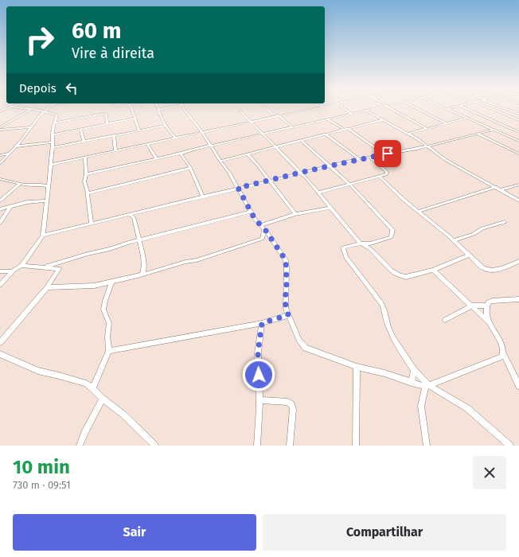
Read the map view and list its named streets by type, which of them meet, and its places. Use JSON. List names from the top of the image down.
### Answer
{
  "page": {
    "turn": ["60 m", "Vire à direita"],
    "then": "Depois",
    "heading": ["10 min", "730 m · 09:51"],
    "buttons": ["Sair", "Compartilhar"]
  }
}
